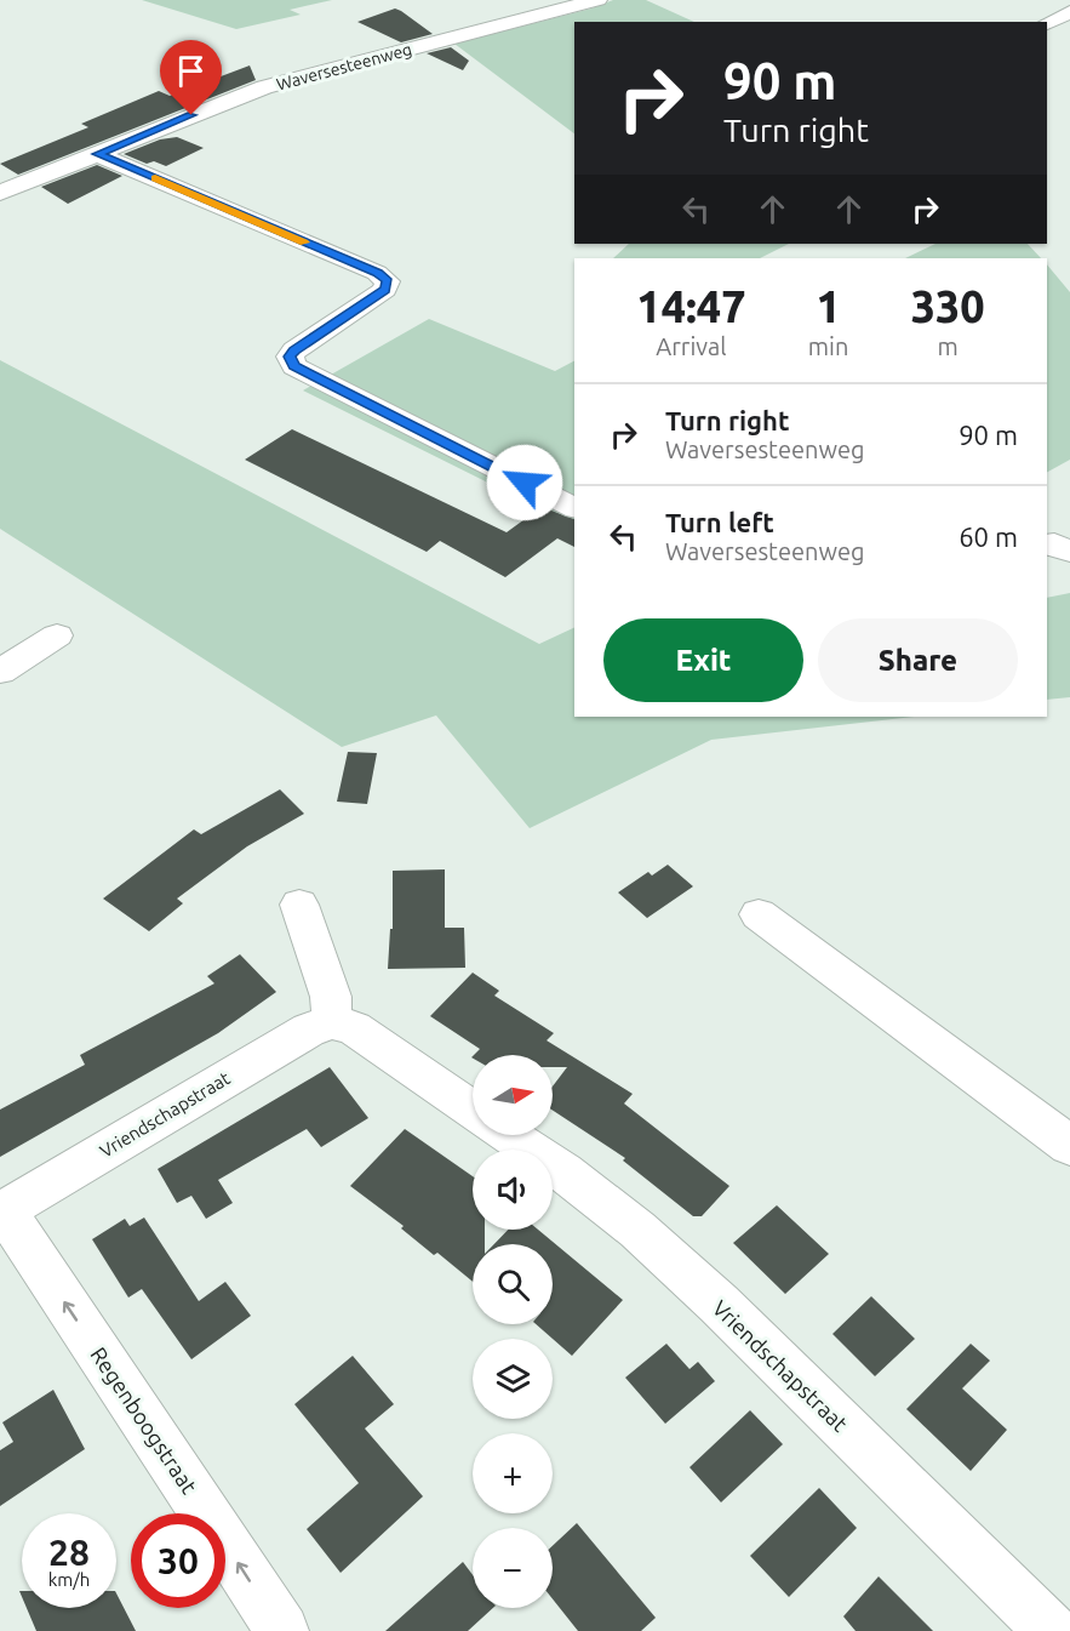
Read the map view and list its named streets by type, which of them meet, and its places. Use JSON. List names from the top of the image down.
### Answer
{
  "streets": {
    "street": ["Waversesteenweg", "Vriendschapstraat", "Regenboogstraat"]
  },
  "crossings": [
    ["Vriendschapstraat", "Regenboogstraat"]
  ],
  "one_way": ["Regenboogstraat"],
  "north": "right",
  "page": {
    "turn": ["90 m", "Turn right"],
    "eta": [
      "14:47",
      "Arrival",
      "1",
      "min",
      "330",
      "m"
    ],
    "list": [
      {
        "name": "Turn right",
        "note": "Waversesteenweg",
        "value": "90 m"
      },
      {
        "name": "Turn left",
        "note": "Waversesteenweg",
        "value": "60 m"
      }
    ],
    "buttons": ["Exit", "Share"],
    "map_buttons": ["+", "−"],
    "speed": "28 km/h",
    "limit": "30"
  }
}
